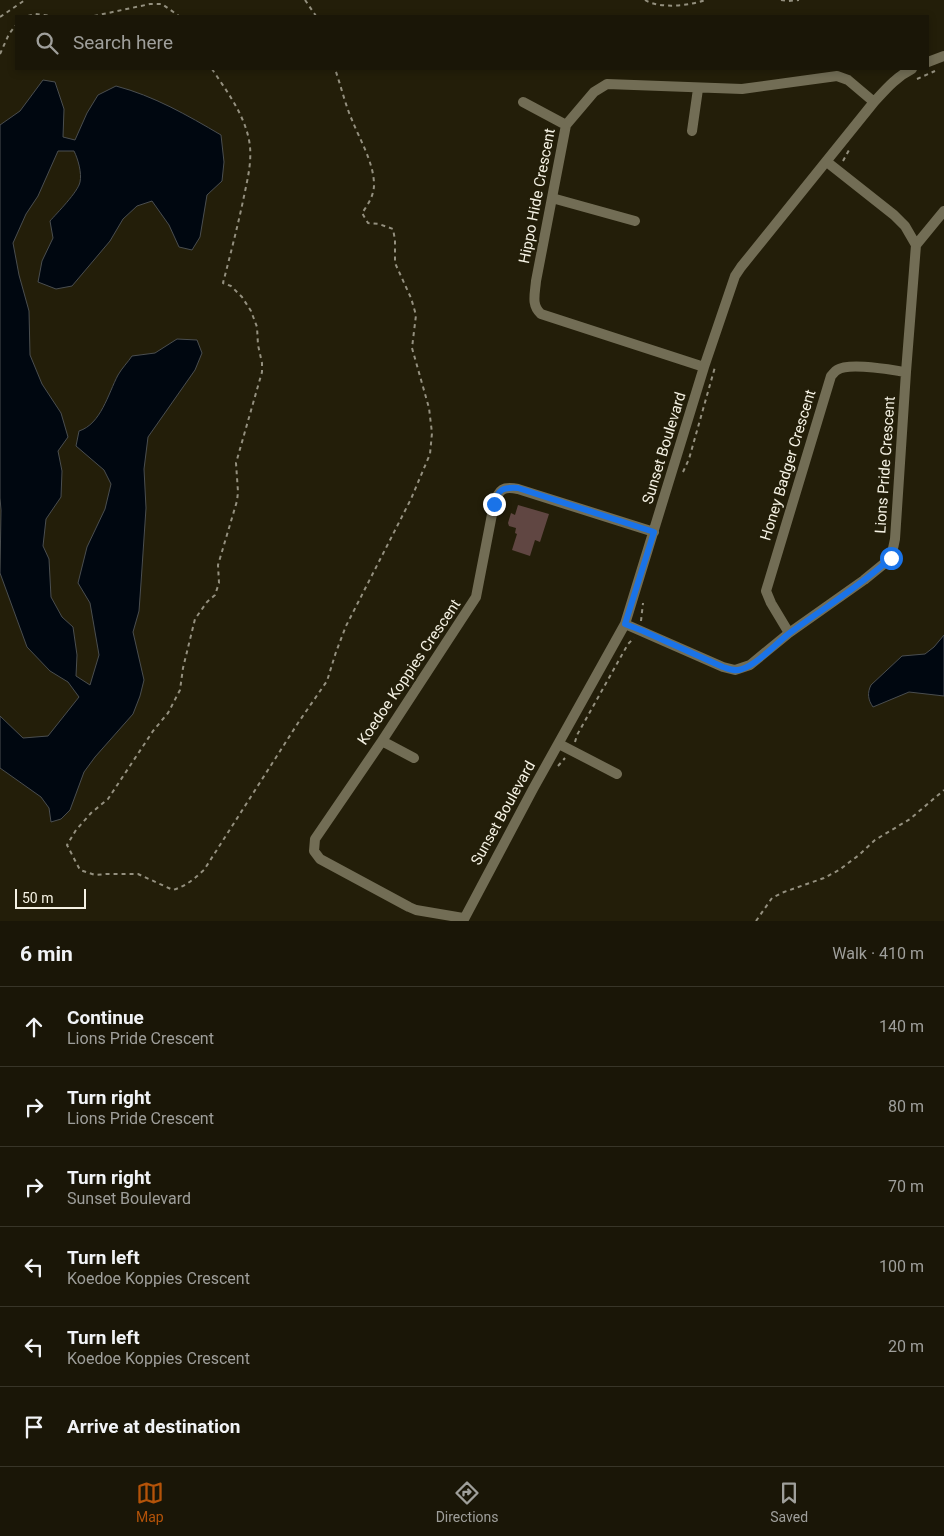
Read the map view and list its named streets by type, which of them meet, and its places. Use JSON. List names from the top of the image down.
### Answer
{
  "streets": {
    "street": [
      "Hippo Hide Crescent",
      "Sunset Boulevard",
      "Honey Badger Crescent",
      "Lions Pride Crescent",
      "Koedoe Koppies Crescent"
    ]
  },
  "crossings": [
    ["Hippo Hide Crescent", "Sunset Boulevard"],
    ["Sunset Boulevard", "Lions Pride Crescent"],
    ["Sunset Boulevard", "Koedoe Koppies Crescent"],
    ["Honey Badger Crescent", "Lions Pride Crescent"]
  ],
  "scale_bar": "50 m",
  "page": {
    "search": "Search here",
    "scale": "50 m",
    "heading": ["6 min", "Walk · 410 m"],
    "list": [
      ["Continue", "Lions Pride Crescent", "140 m"],
      ["Turn right", "Lions Pride Crescent", "80 m"],
      ["Turn right", "Sunset Boulevard", "70 m"],
      ["Turn left", "Koedoe Koppies Crescent", "100 m"],
      ["Turn left", "Koedoe Koppies Crescent", "20 m"],
      "Arrive at destination"
    ],
    "nav": ["Map", "Directions", "Saved"]
  }
}
